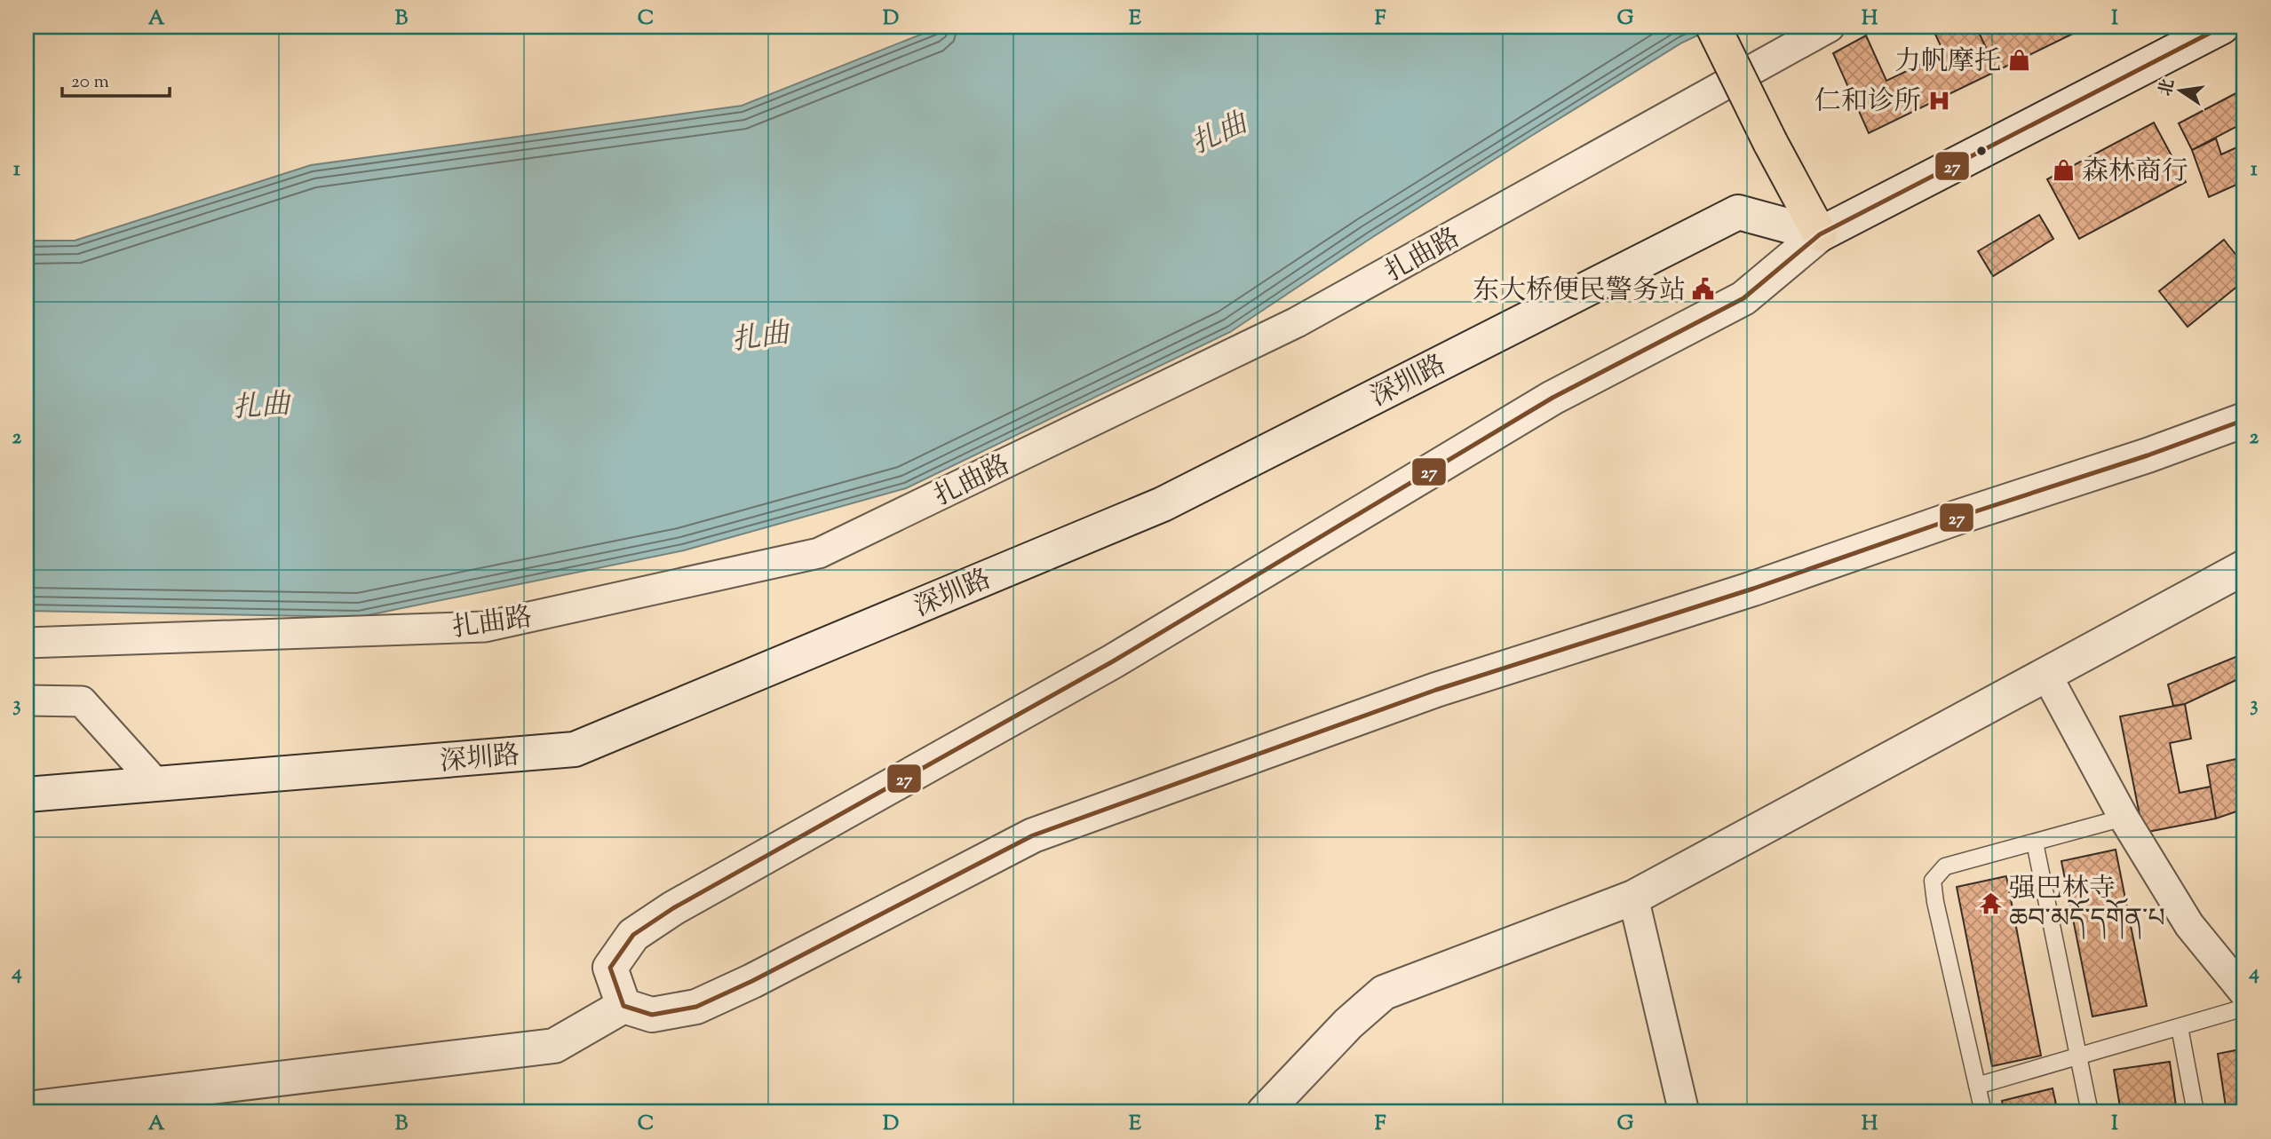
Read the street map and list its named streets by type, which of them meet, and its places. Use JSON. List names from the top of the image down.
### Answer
{
  "streets": {
    "street": ["扎曲路", "深圳路"]
  },
  "water": ["扎曲"],
  "places": {
    "shop": ["力帆摩托", "森林商行"],
    "hospital": ["仁和诊所"],
    "public building": ["东大桥便民警务站"],
    "temple": ["强巴林寺 ཆབ་མདོ་དགོན་པ"]
  },
  "lines": ["transit line 27"],
  "scale_bar": "20 m",
  "north": "left",
  "grid": {
    "columns": [
      "A",
      "B",
      "C",
      "D",
      "E",
      "F",
      "G",
      "H",
      "I"
    ],
    "rows": [
      "1",
      "2",
      "3",
      "4"
    ]
  }
}
